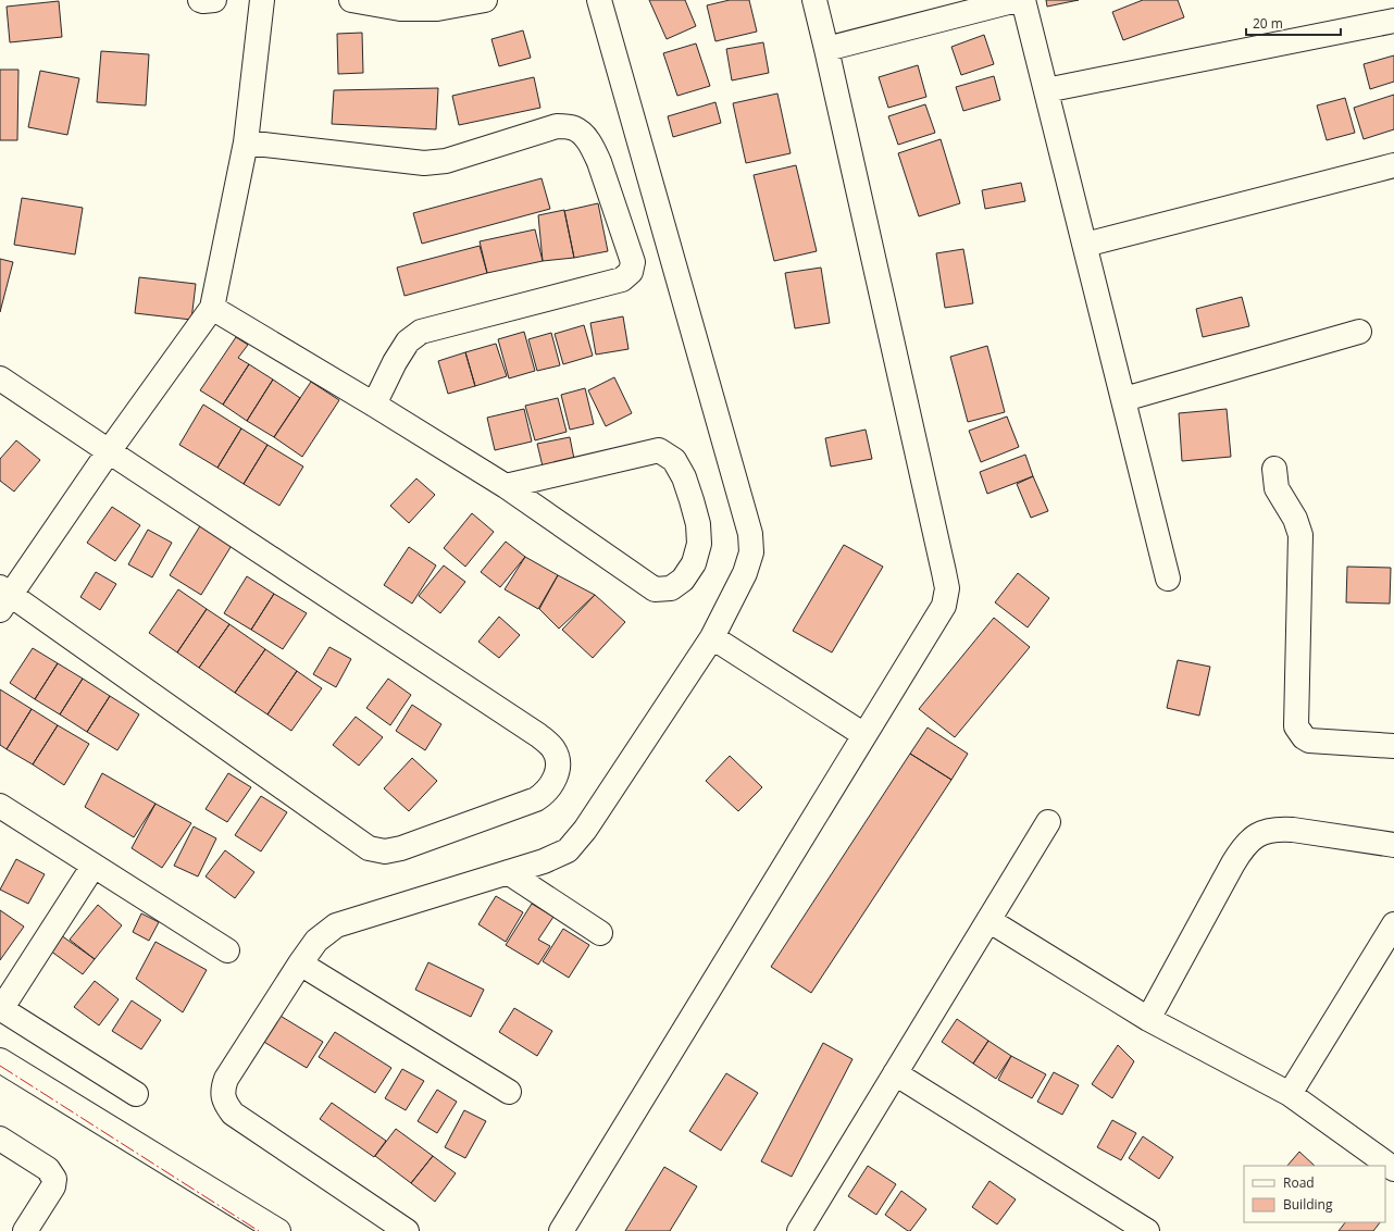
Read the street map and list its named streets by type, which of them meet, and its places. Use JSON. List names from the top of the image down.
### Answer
{
  "legend": ["Road", "Building"],
  "scale_bar": "20 m"
}
